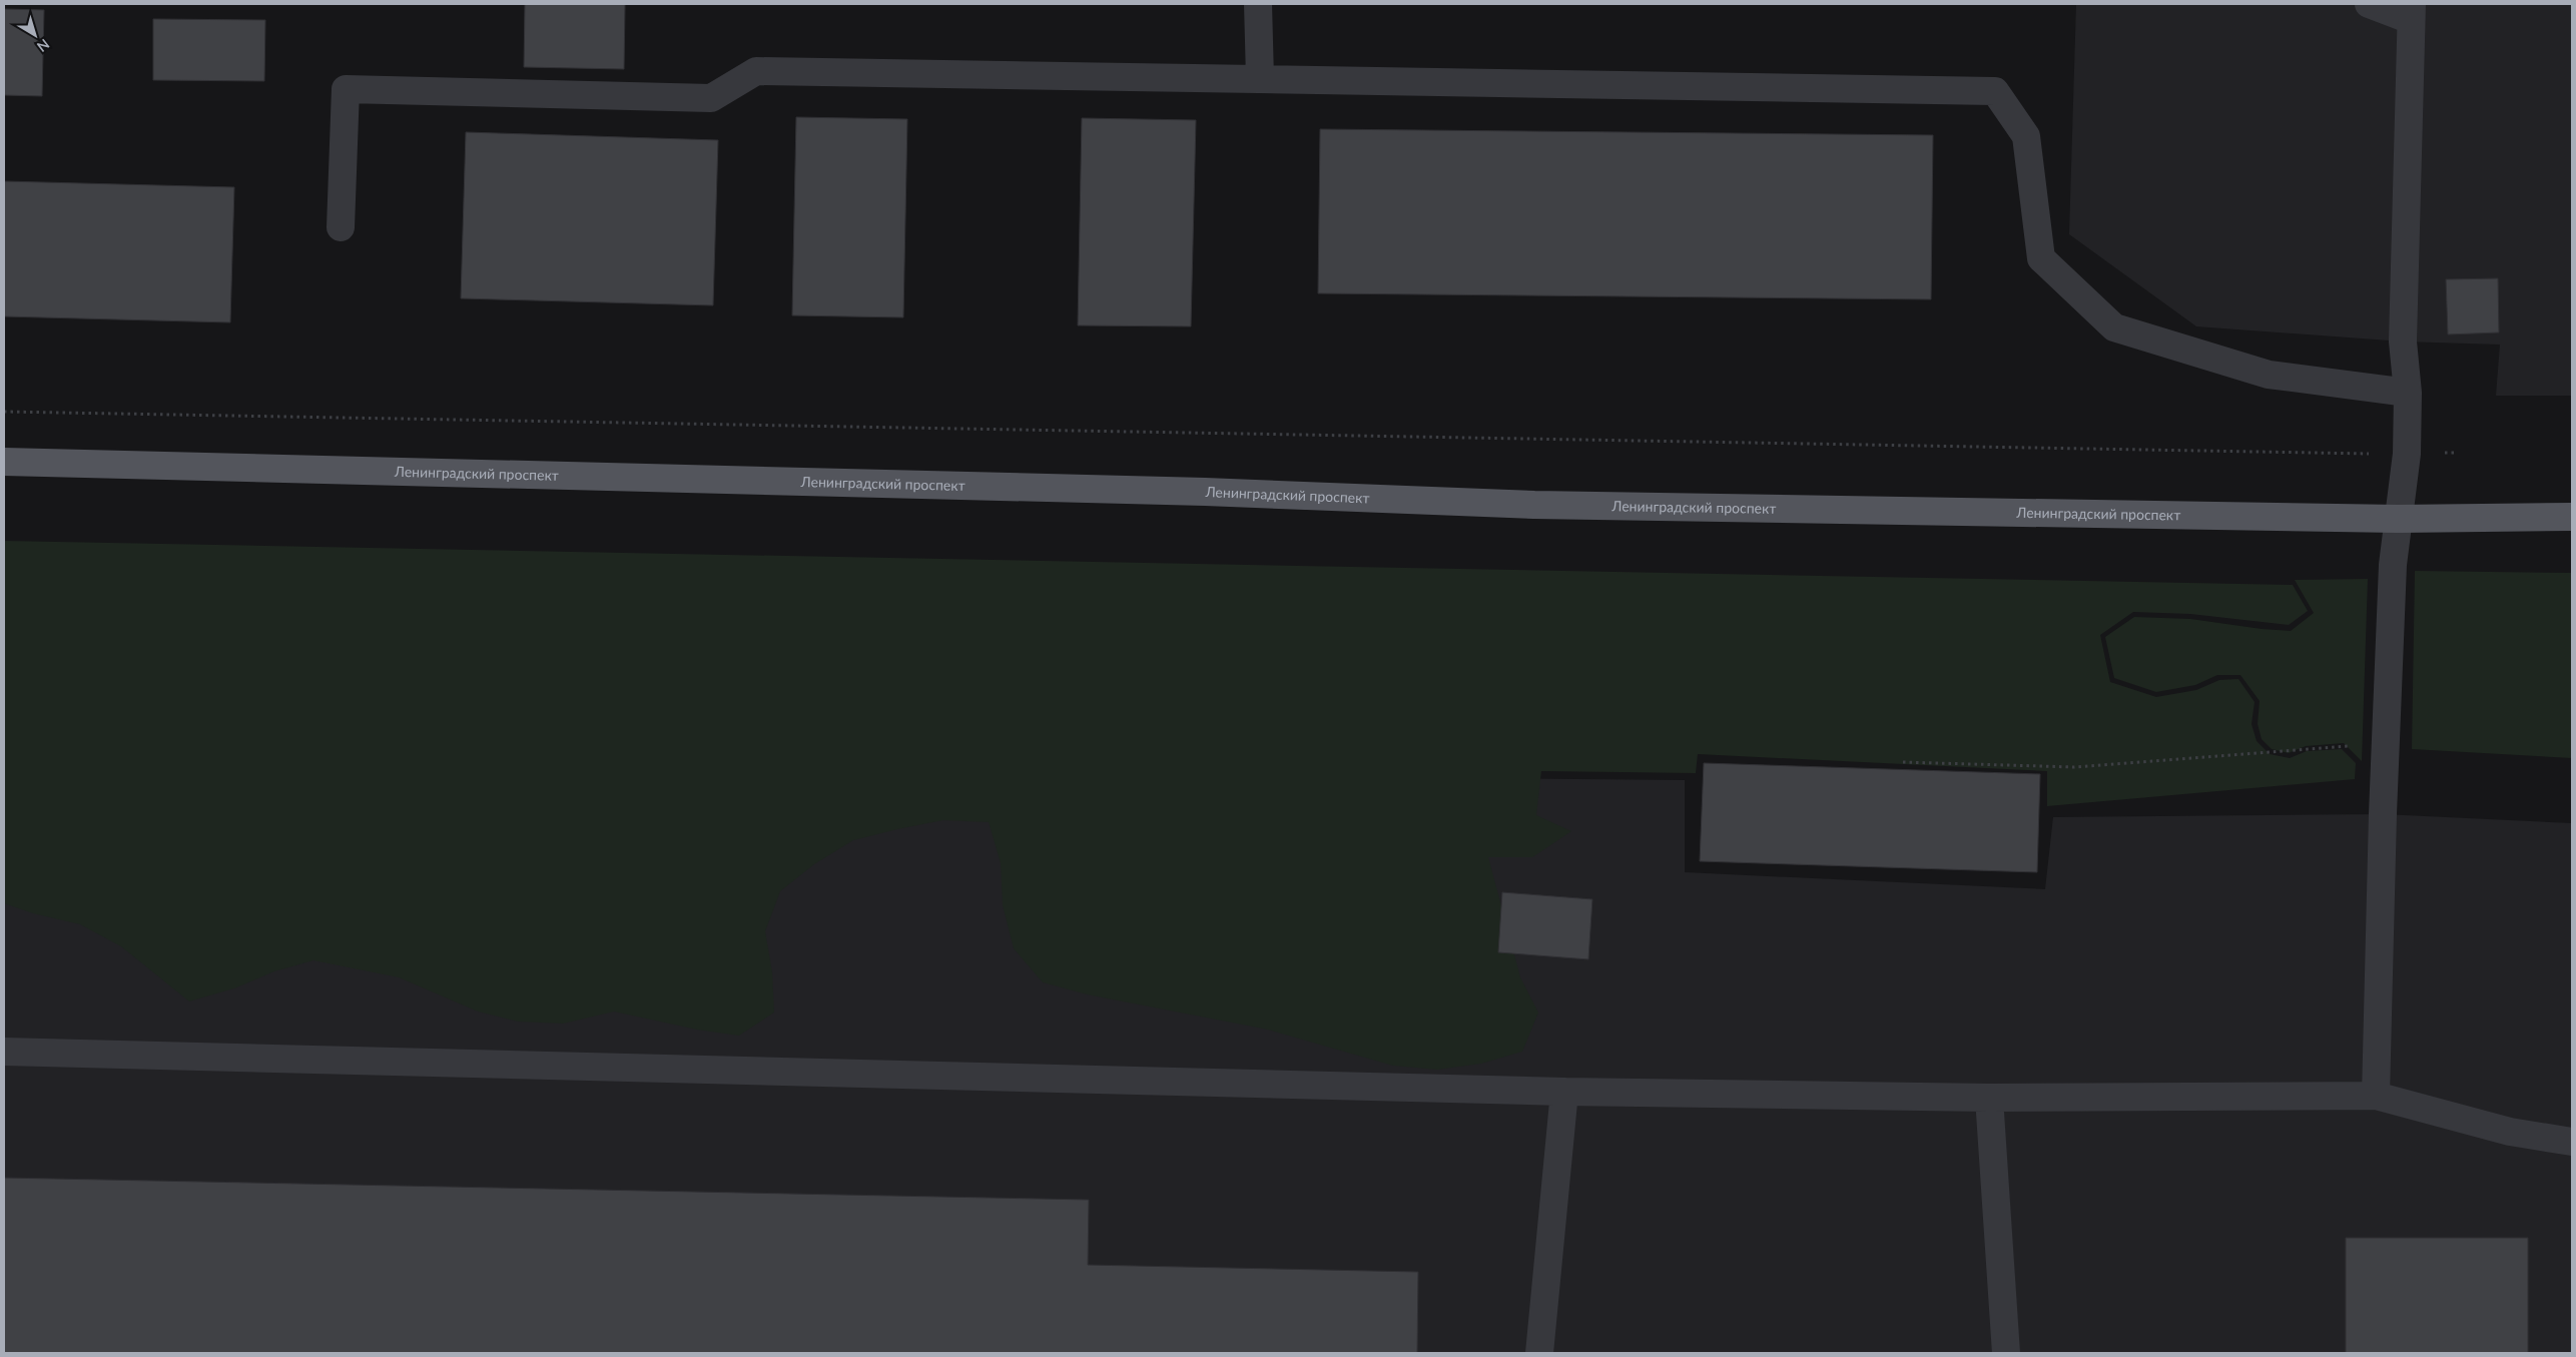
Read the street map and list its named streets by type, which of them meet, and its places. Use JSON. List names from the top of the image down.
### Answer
{
  "streets": {
    "main road": ["Ленинградский проспект"]
  },
  "north": "bottom right"
}
